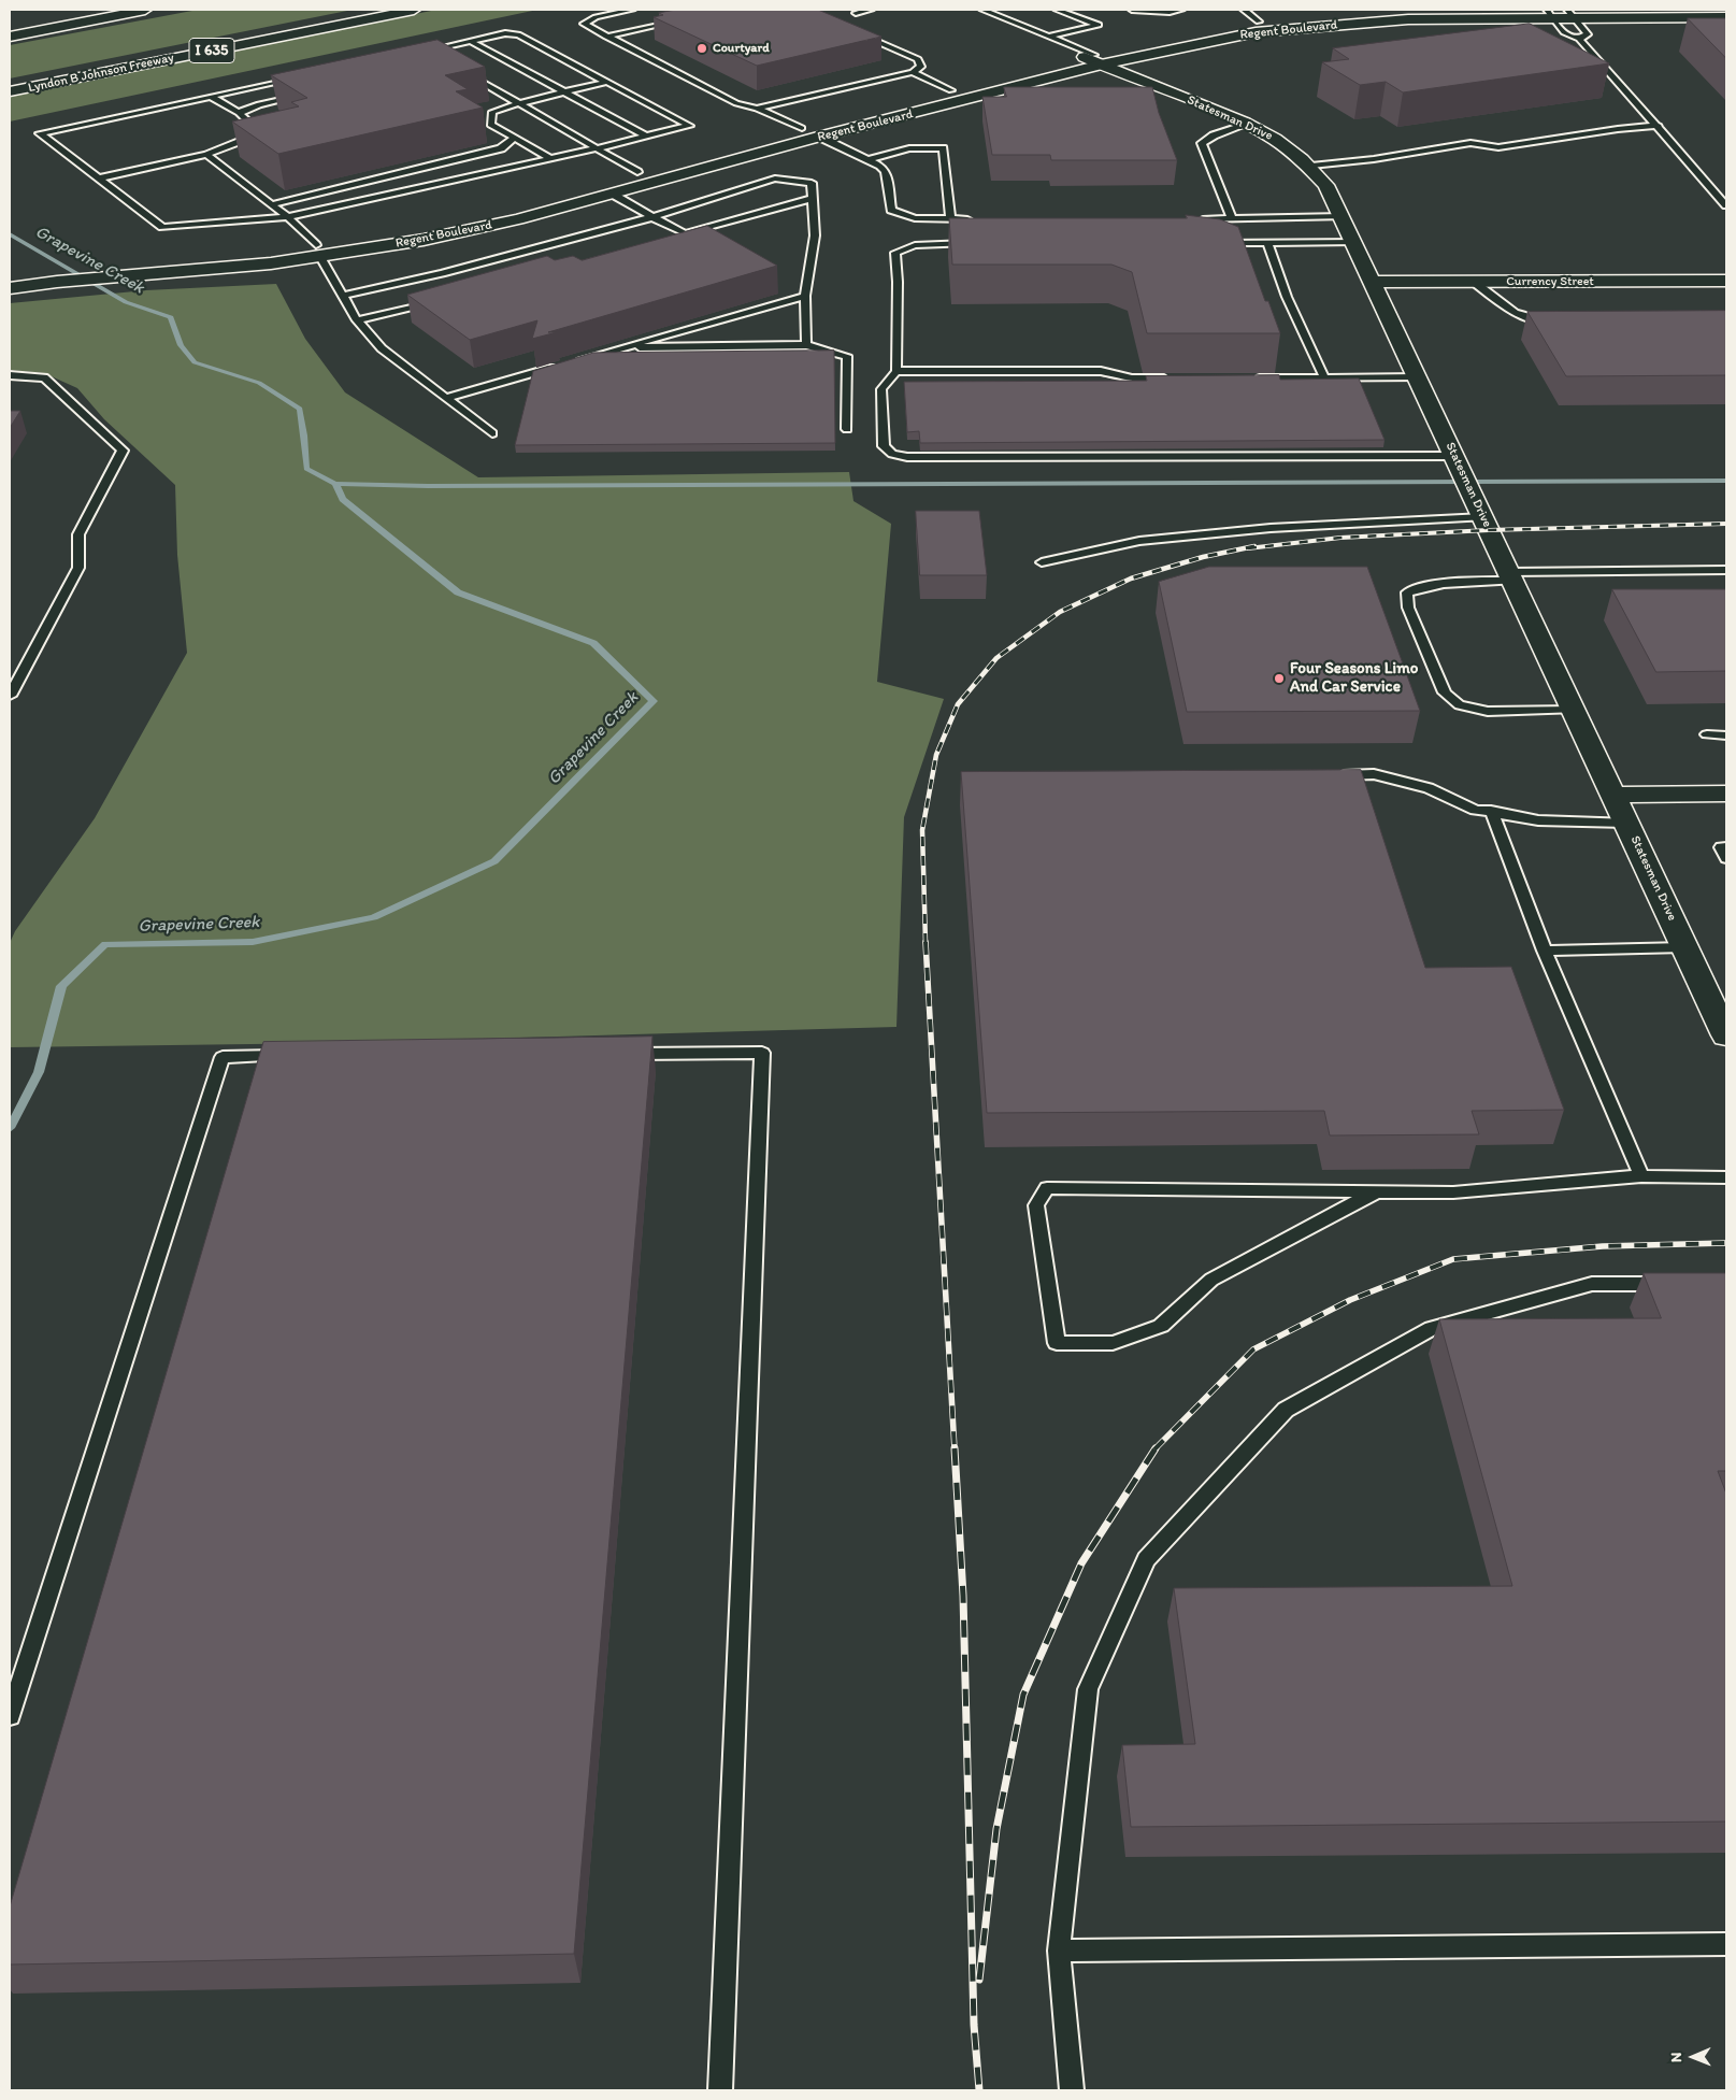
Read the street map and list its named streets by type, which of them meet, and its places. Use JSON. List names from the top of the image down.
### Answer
{
  "streets": {
    "main road": [
      "Regent Boulevard",
      "I 635",
      "Lyndon B Johnson Freeway",
      "Statesman Drive",
      "Currency Street"
    ]
  },
  "crossings": [
    ["Regent Boulevard", "Statesman Drive"],
    ["Statesman Drive", "Currency Street"]
  ],
  "water": ["Grapevine Creek"],
  "places": ["Courtyard", "Four Seasons Limo And Car Service"],
  "north": "left"
}
